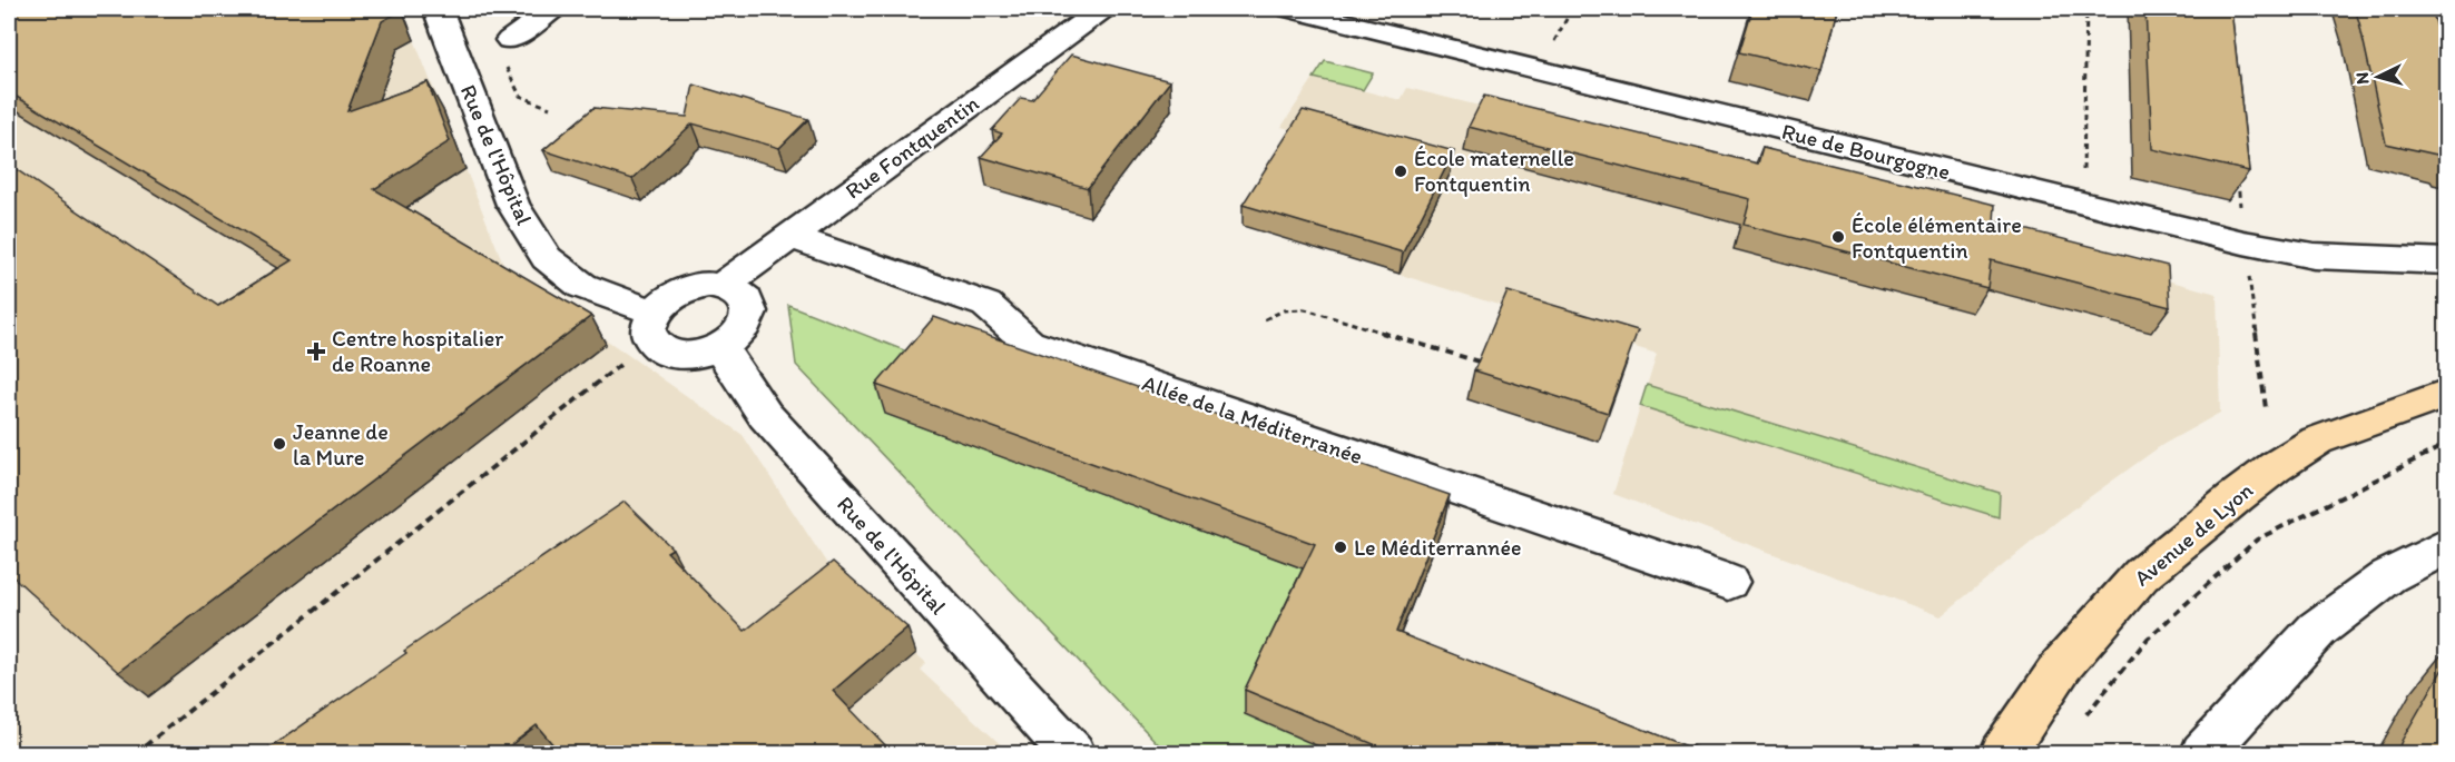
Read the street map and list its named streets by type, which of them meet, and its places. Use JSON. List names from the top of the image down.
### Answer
{
  "streets": {
    "main road": ["Avenue de Lyon"],
    "street": [
      "Rue Fontquentin",
      "Rue de Bourgogne",
      "Rue de l'Hôpital",
      "Allée de la Méditerranée"
    ]
  },
  "crossings": [
    ["Rue Fontquentin", "Rue de l'Hôpital"],
    ["Rue Fontquentin", "Allée de la Méditerranée"]
  ],
  "places": {
    "other": [
      "École maternelle Fontquentin",
      "École élémentaire Fontquentin",
      "Jeanne de la Mure",
      "Le Méditerrannée"
    ],
    "health": ["Centre hospitalier de Roanne"]
  },
  "north": "left"
}
